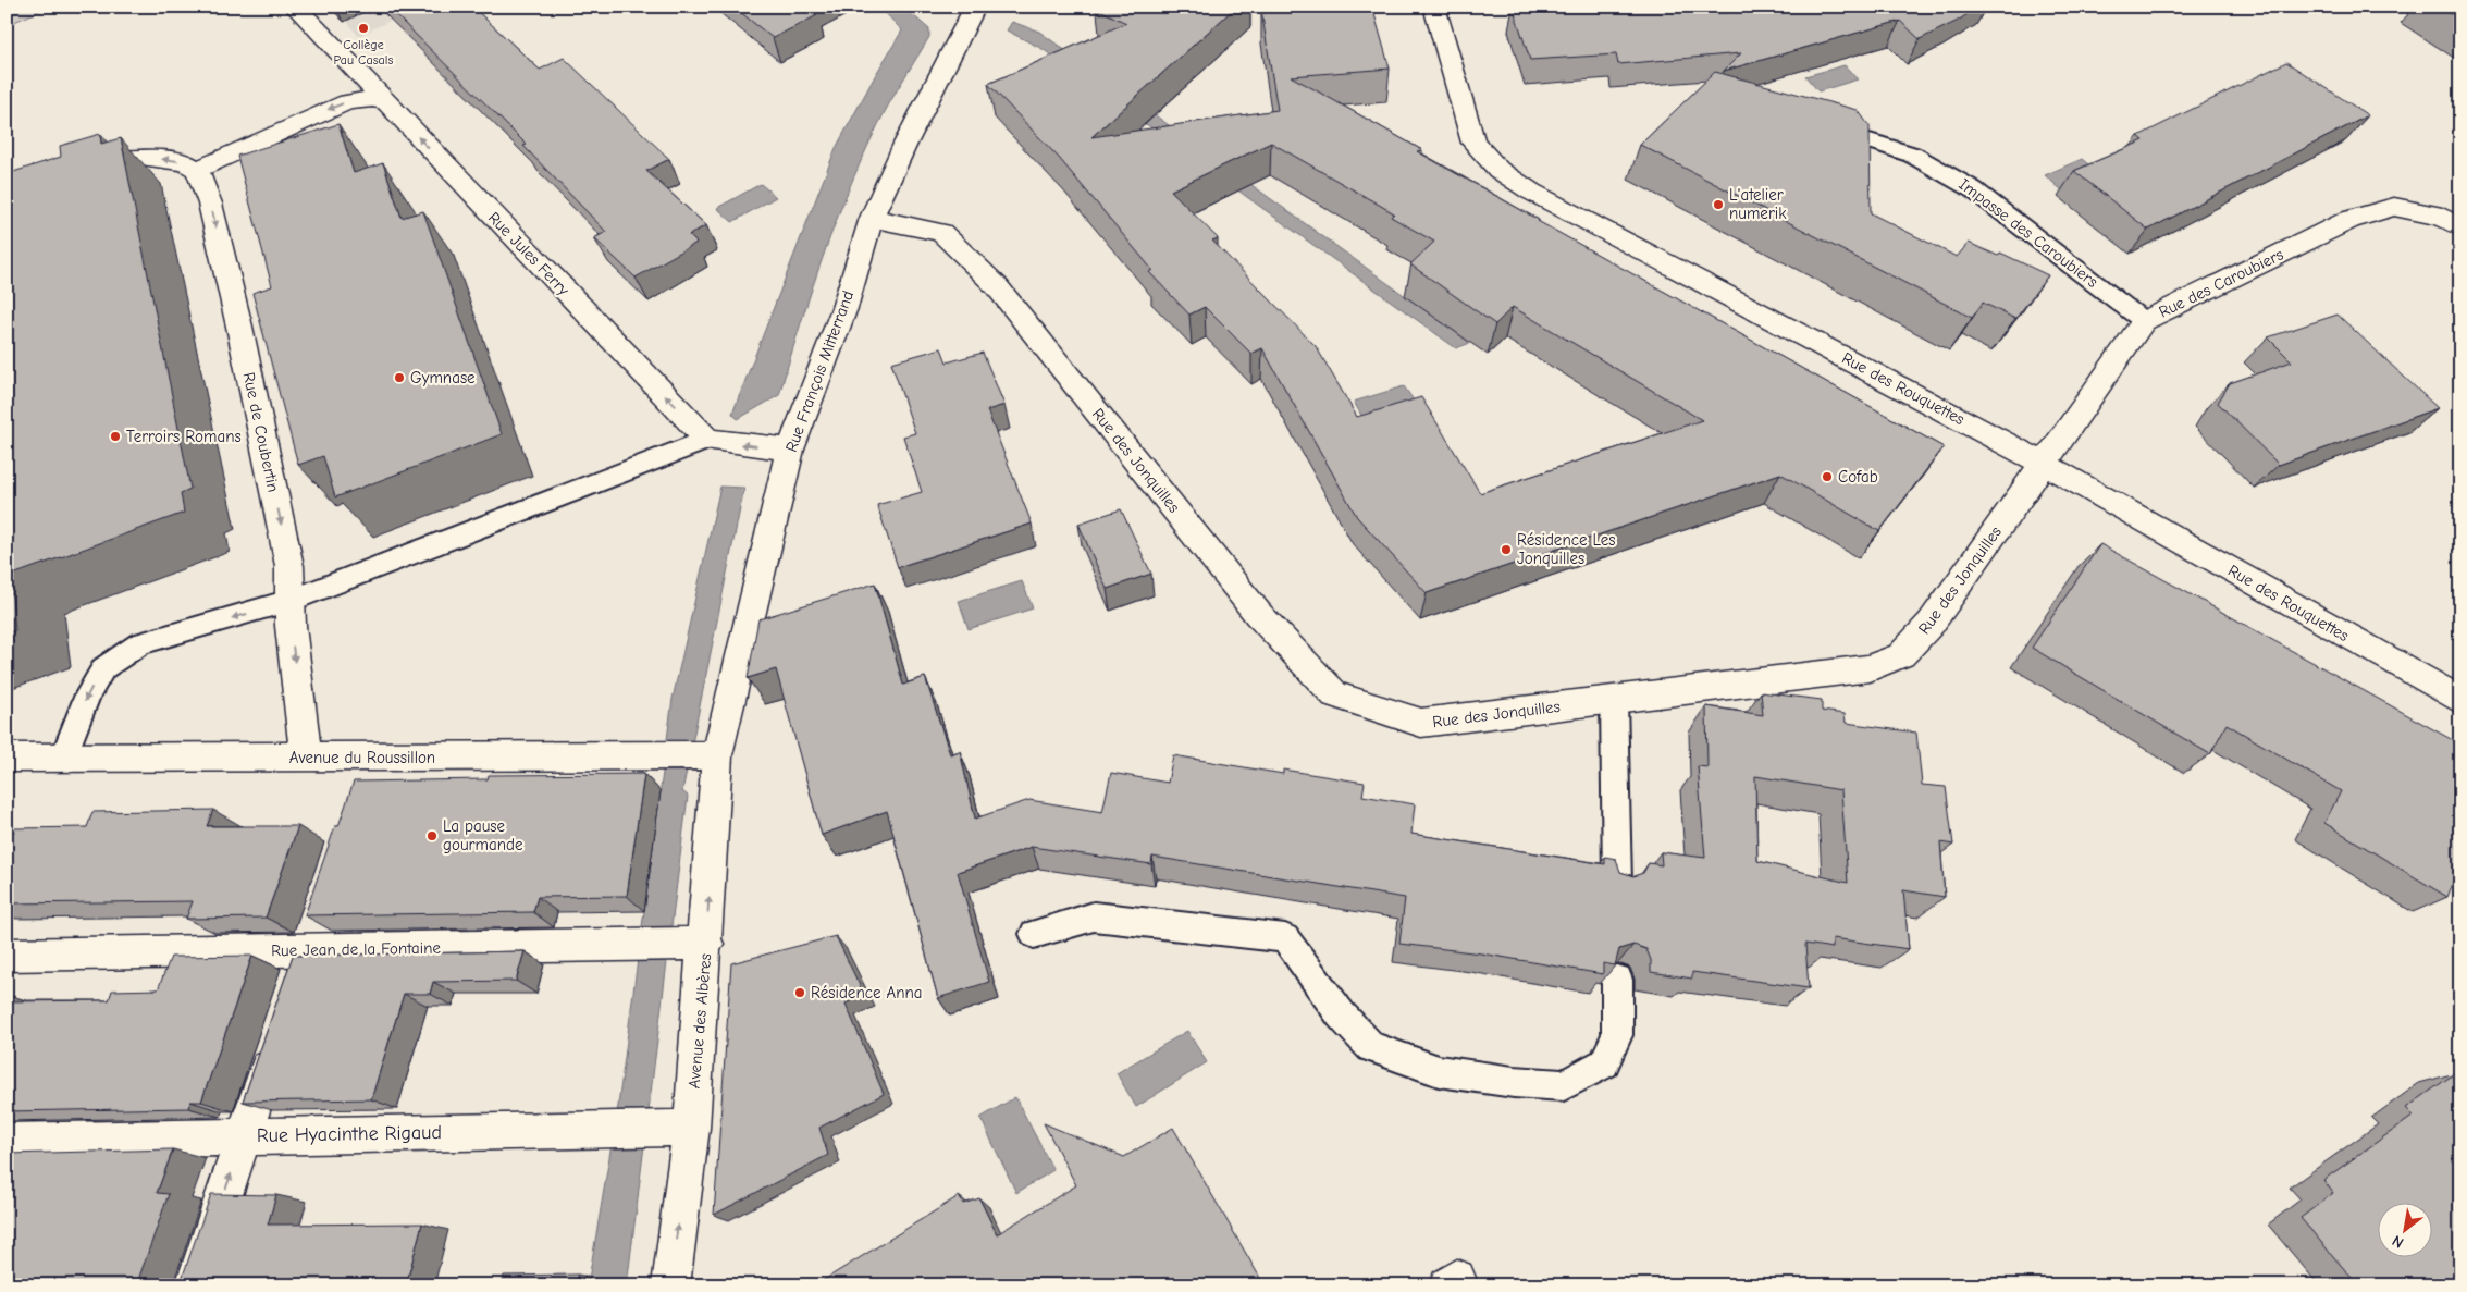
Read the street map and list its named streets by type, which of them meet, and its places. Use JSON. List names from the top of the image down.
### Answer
{
  "streets": {
    "street": [
      "Rue Jules Ferry",
      "Rue des Caroubiers",
      "Rue François Mitterrand",
      "Rue des Rouquettes",
      "Rue de Coubertin",
      "Rue des Jonquilles",
      "Avenue du Roussillon",
      "Rue Jean de la Fontaine",
      "Avenue des Albères",
      "Rue Hyacinthe Rigaud"
    ],
    "lane": ["Impasse des Caroubiers"]
  },
  "crossings": [
    ["Impasse des Caroubiers", "Rue des Caroubiers"],
    ["Rue des Caroubiers", "Rue des Rouquettes"],
    ["Rue des Caroubiers", "Rue des Jonquilles"],
    ["Rue François Mitterrand", "Rue des Jonquilles"],
    ["Rue François Mitterrand", "Avenue du Roussillon"],
    ["Rue François Mitterrand", "Avenue des Albères"],
    ["Rue des Rouquettes", "Rue des Jonquilles"],
    ["Rue de Coubertin", "Avenue du Roussillon"],
    ["Avenue du Roussillon", "Avenue des Albères"],
    ["Rue Jean de la Fontaine", "Avenue des Albères"],
    ["Avenue des Albères", "Rue Hyacinthe Rigaud"]
  ],
  "one_way": ["Rue Jules Ferry", "Rue de Coubertin", "Avenue des Albères"],
  "places": [
    "Collège Pau Casals",
    "L'atelier numerik",
    "Gymnase",
    "Terroirs Romans",
    "Cofab",
    "Résidence Les Jonquilles",
    "La pause gourmande",
    "Résidence Anna"
  ],
  "north": "bottom left"
}
